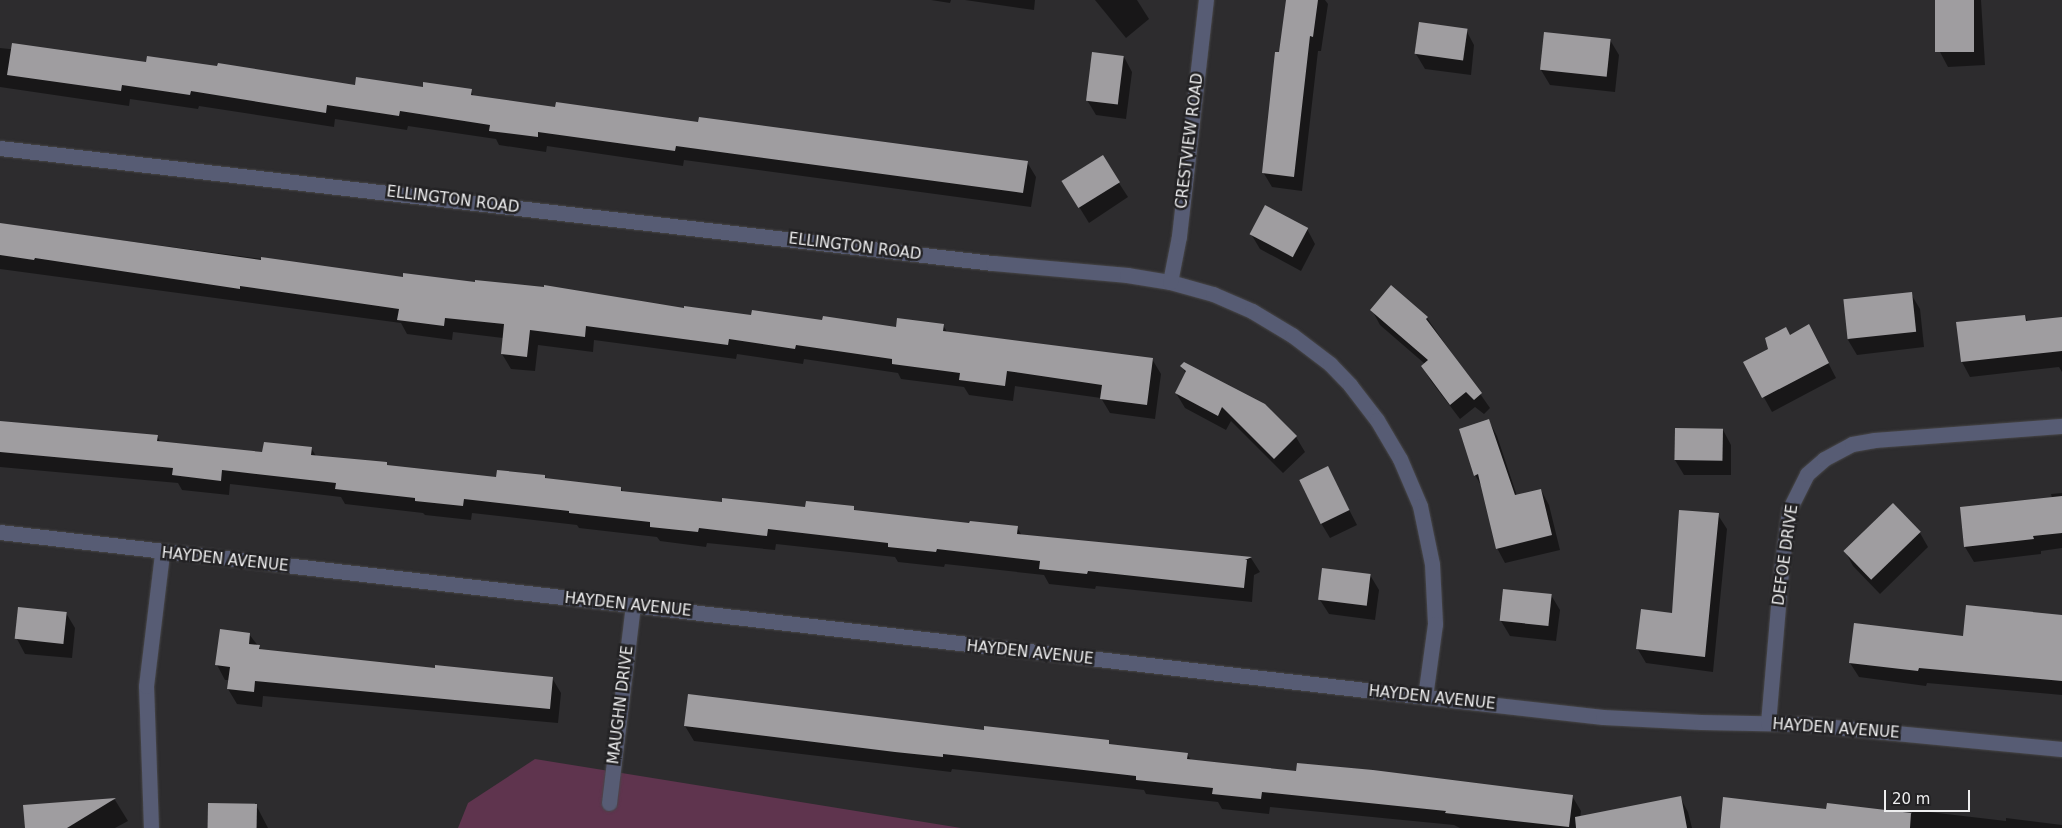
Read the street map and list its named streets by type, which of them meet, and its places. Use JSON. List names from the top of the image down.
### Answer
{
  "streets": {
    "street": [
      "CRESTVIEW ROAD",
      "ELLINGTON ROAD",
      "DEFOE DRIVE",
      "HAYDEN AVENUE",
      "MAUGHN DRIVE"
    ]
  },
  "crossings": [
    ["CRESTVIEW ROAD", "ELLINGTON ROAD"],
    ["ELLINGTON ROAD", "HAYDEN AVENUE"],
    ["DEFOE DRIVE", "HAYDEN AVENUE"],
    ["HAYDEN AVENUE", "MAUGHN DRIVE"]
  ],
  "scale_bar": "20 m"
}
